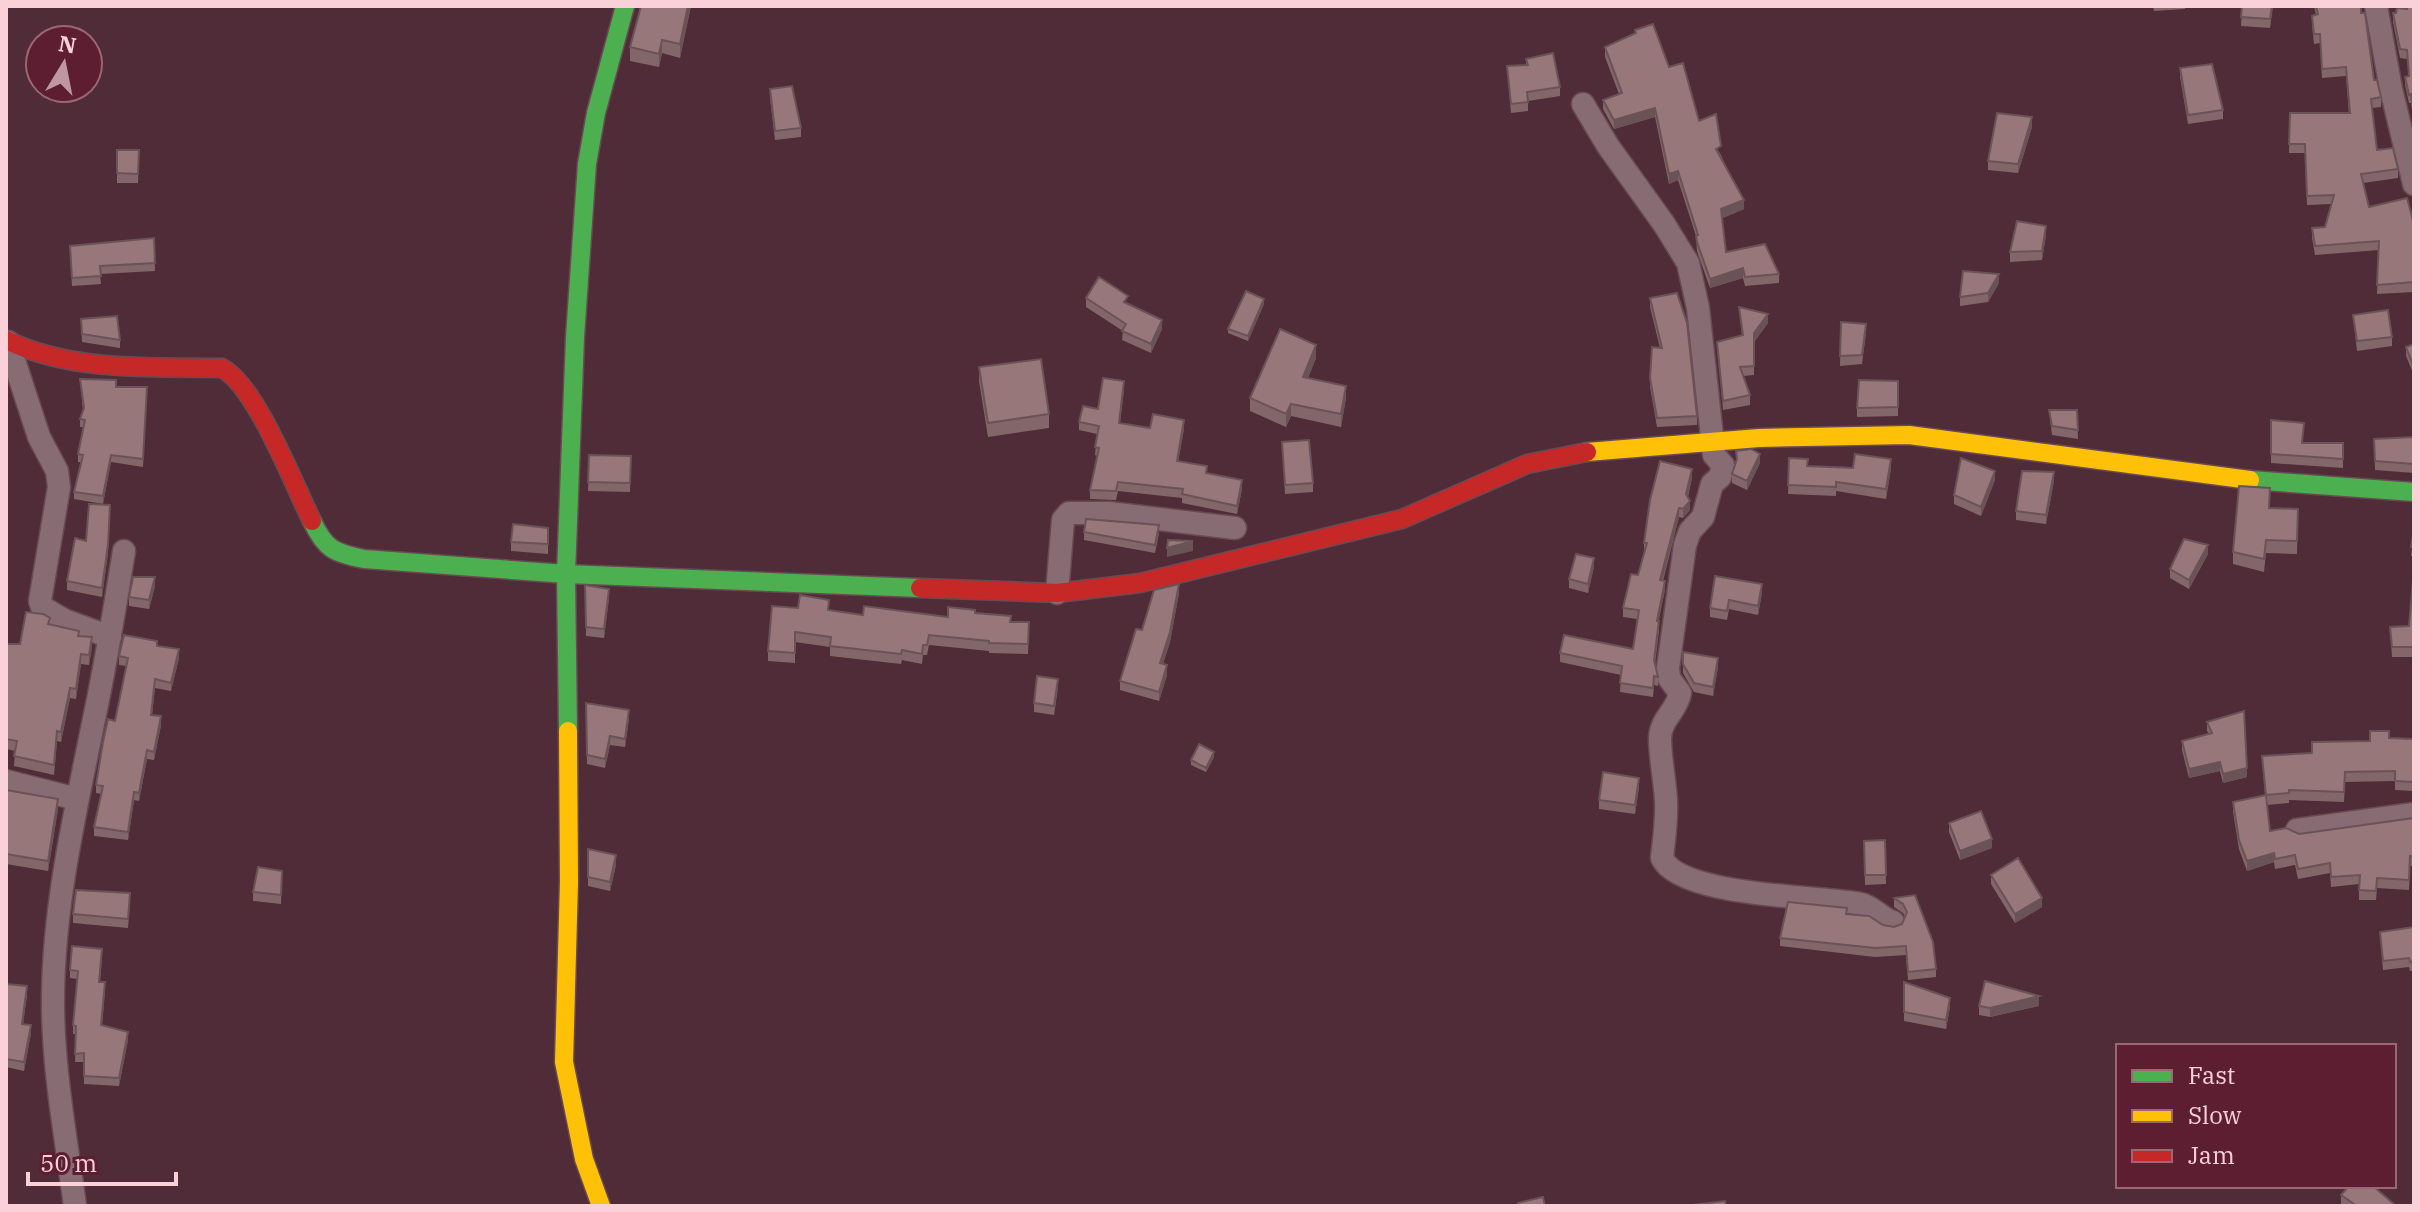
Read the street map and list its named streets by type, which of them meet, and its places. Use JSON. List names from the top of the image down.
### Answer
{
  "legend": ["Fast", "Slow", "Jam"],
  "scale_bar": "50 m",
  "north": "top"
}
